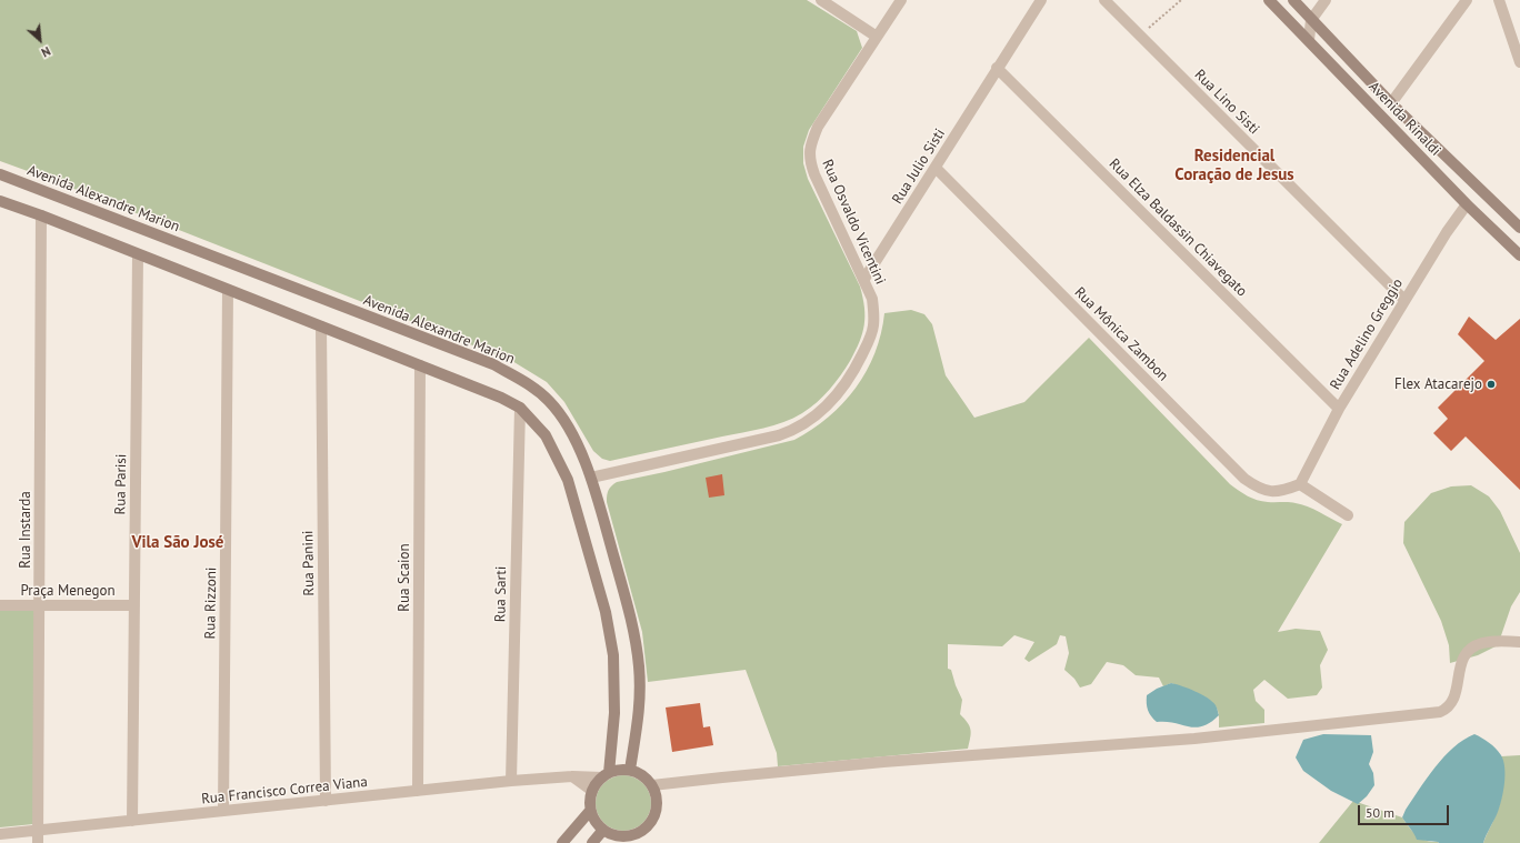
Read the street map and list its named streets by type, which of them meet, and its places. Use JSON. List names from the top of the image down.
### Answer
{
  "streets": {
    "street": [
      "Rua Lino Sisti",
      "Avenida Rinaldi",
      "Rua Julio Sisti",
      "Avenida Alexandre Marion",
      "Rua Osvaldo Vicentini",
      "Rua Elza Baldassin Chiavegato",
      "Rua Mônica Zambon",
      "Rua Adelino Greggio",
      "Rua Parisi",
      "Rua Instarda",
      "Rua Panini",
      "Rua Scaion",
      "Praça Menegon",
      "Rua Sarti",
      "Rua Rizzoni",
      "Rua Francisco Correa Viana"
    ]
  },
  "crossings": [
    ["Rua Lino Sisti", "Rua Adelino Greggio"],
    ["Avenida Rinaldi", "Rua Adelino Greggio"],
    ["Rua Julio Sisti", "Rua Osvaldo Vicentini"],
    ["Rua Julio Sisti", "Rua Elza Baldassin Chiavegato"],
    ["Rua Julio Sisti", "Rua Mônica Zambon"],
    ["Avenida Alexandre Marion", "Rua Osvaldo Vicentini"],
    ["Avenida Alexandre Marion", "Rua Francisco Correa Viana"],
    ["Rua Elza Baldassin Chiavegato", "Rua Adelino Greggio"],
    ["Rua Mônica Zambon", "Rua Adelino Greggio"],
    ["Rua Parisi", "Praça Menegon"],
    ["Rua Parisi", "Rua Francisco Correa Viana"],
    ["Rua Instarda", "Praça Menegon"],
    ["Rua Instarda", "Rua Francisco Correa Viana"],
    ["Rua Panini", "Rua Francisco Correa Viana"],
    ["Rua Scaion", "Rua Francisco Correa Viana"],
    ["Rua Sarti", "Rua Francisco Correa Viana"],
    ["Rua Rizzoni", "Rua Francisco Correa Viana"]
  ],
  "districts": ["Residencial Coração de Jesus", "Vila São José"],
  "places": ["Flex Atacarejo"],
  "scale_bar": "50 m",
  "north": "bottom right"
}
